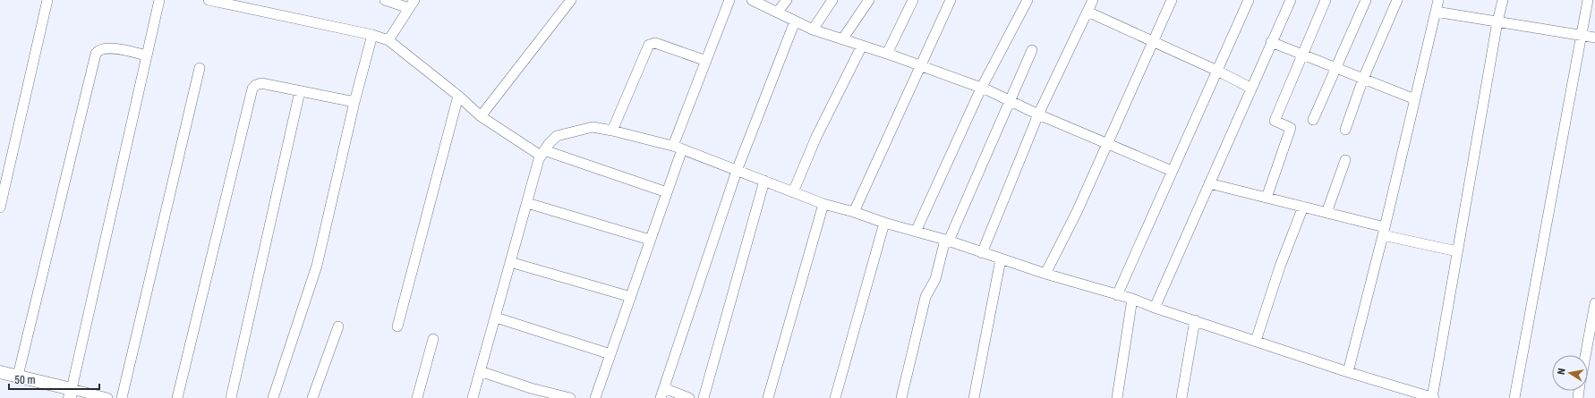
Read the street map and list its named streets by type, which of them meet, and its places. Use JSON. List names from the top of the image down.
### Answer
{
  "scale_bar": "50 m",
  "north": "left"
}
